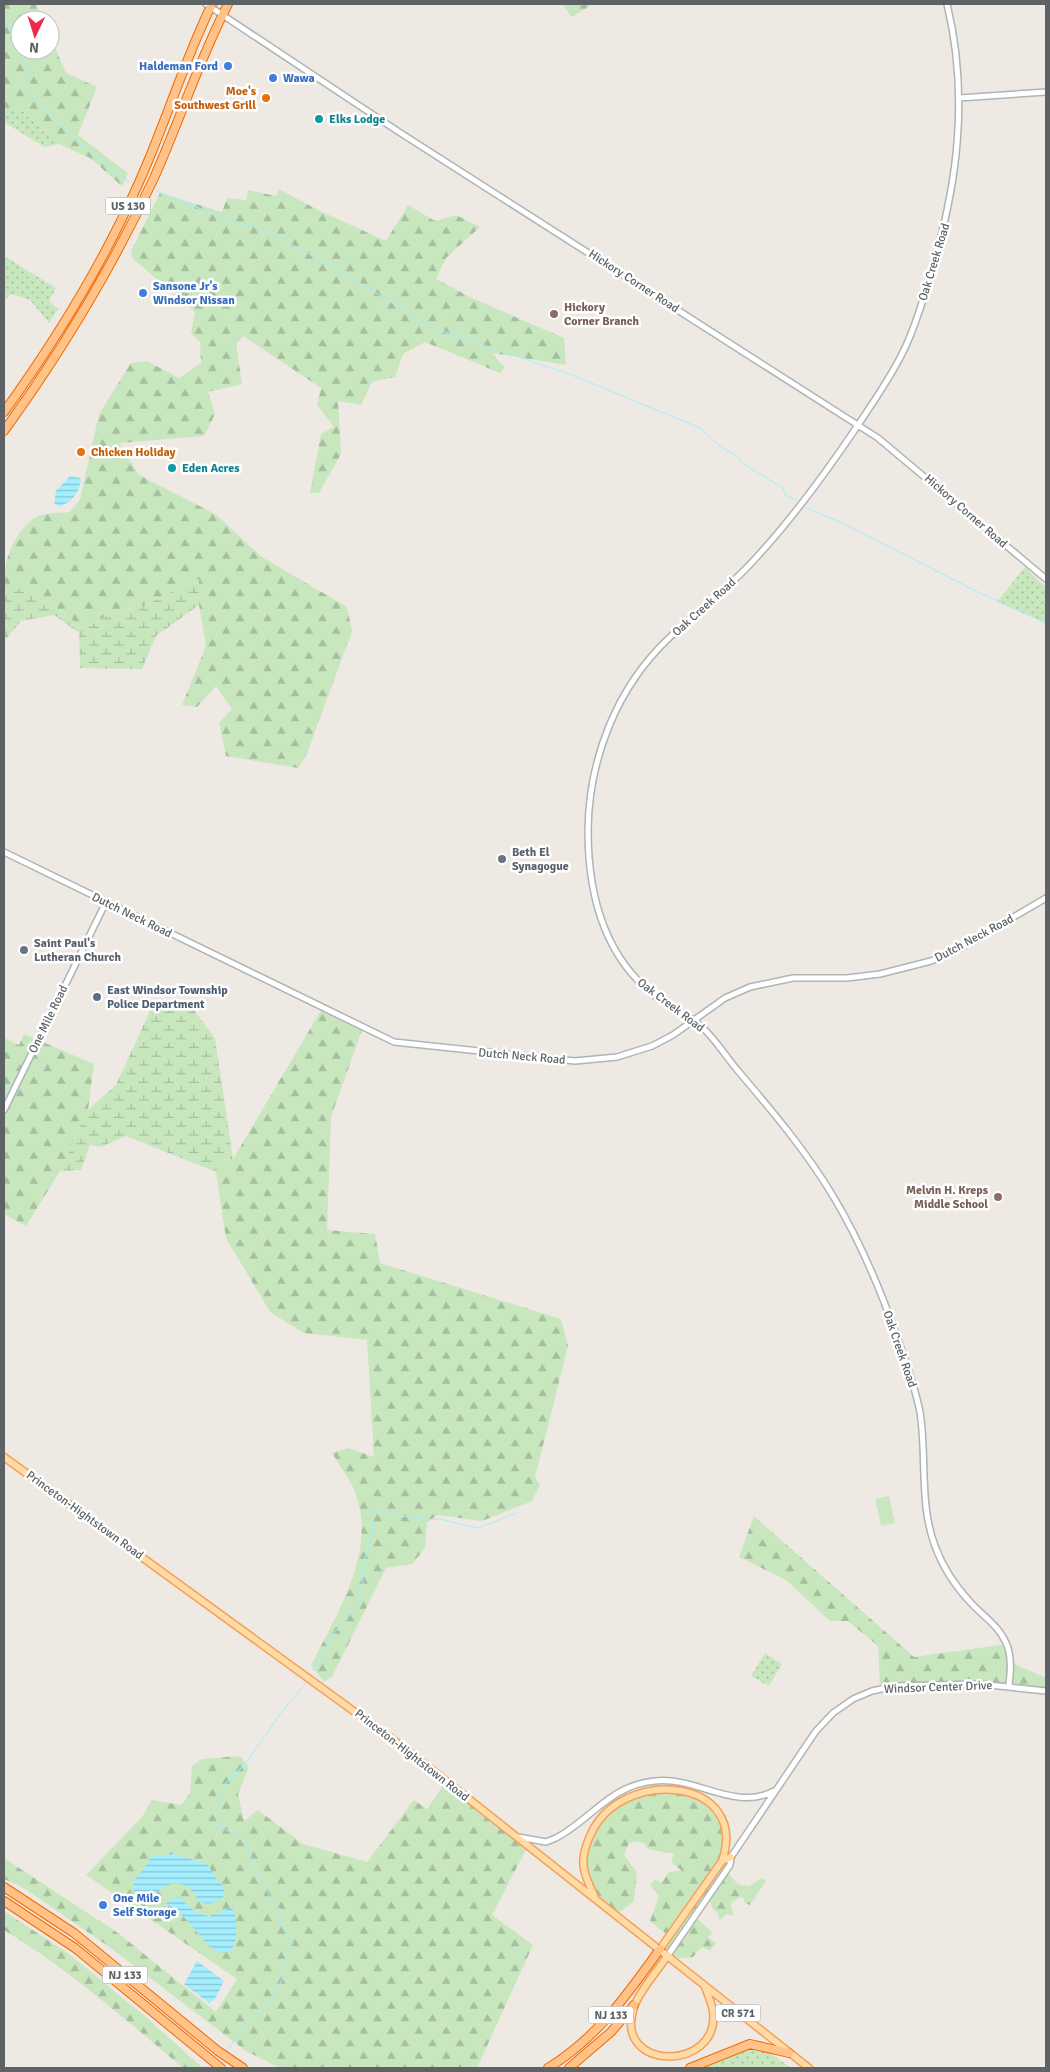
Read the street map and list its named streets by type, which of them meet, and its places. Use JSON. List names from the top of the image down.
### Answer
{
  "streets": {
    "highway": ["US 130", "NJ 133"],
    "main road": ["Princeton-Hightstown Road", "Windsor Center Drive", "CR 571"],
    "street": [
      "Oak Creek Road",
      "Hickory Corner Road",
      "Dutch Neck Road",
      "One Mile Road"
    ]
  },
  "crossings": [
    ["US 130", "Hickory Corner Road"],
    ["Oak Creek Road", "Hickory Corner Road"],
    ["Oak Creek Road", "Dutch Neck Road"],
    ["Oak Creek Road", "Windsor Center Drive"],
    ["Dutch Neck Road", "One Mile Road"],
    ["Princeton-Hightstown Road", "Windsor Center Drive"],
    ["Princeton-Hightstown Road", "NJ 133"],
    ["Windsor Center Drive", "NJ 133"]
  ],
  "places": [
    "Haldeman Ford",
    "Wawa",
    "Moe's Southwest Grill",
    "Elks Lodge",
    "Sansone Jr's Windsor Nissan",
    "Hickory Corner Branch",
    "Chicken Holiday",
    "Eden Acres",
    "Beth El Synagogue",
    "Saint Paul's Lutheran Church",
    "East Windsor Township Police Department",
    "Melvin H. Kreps Middle School",
    "One Mile Self Storage"
  ],
  "north": "bottom"
}
